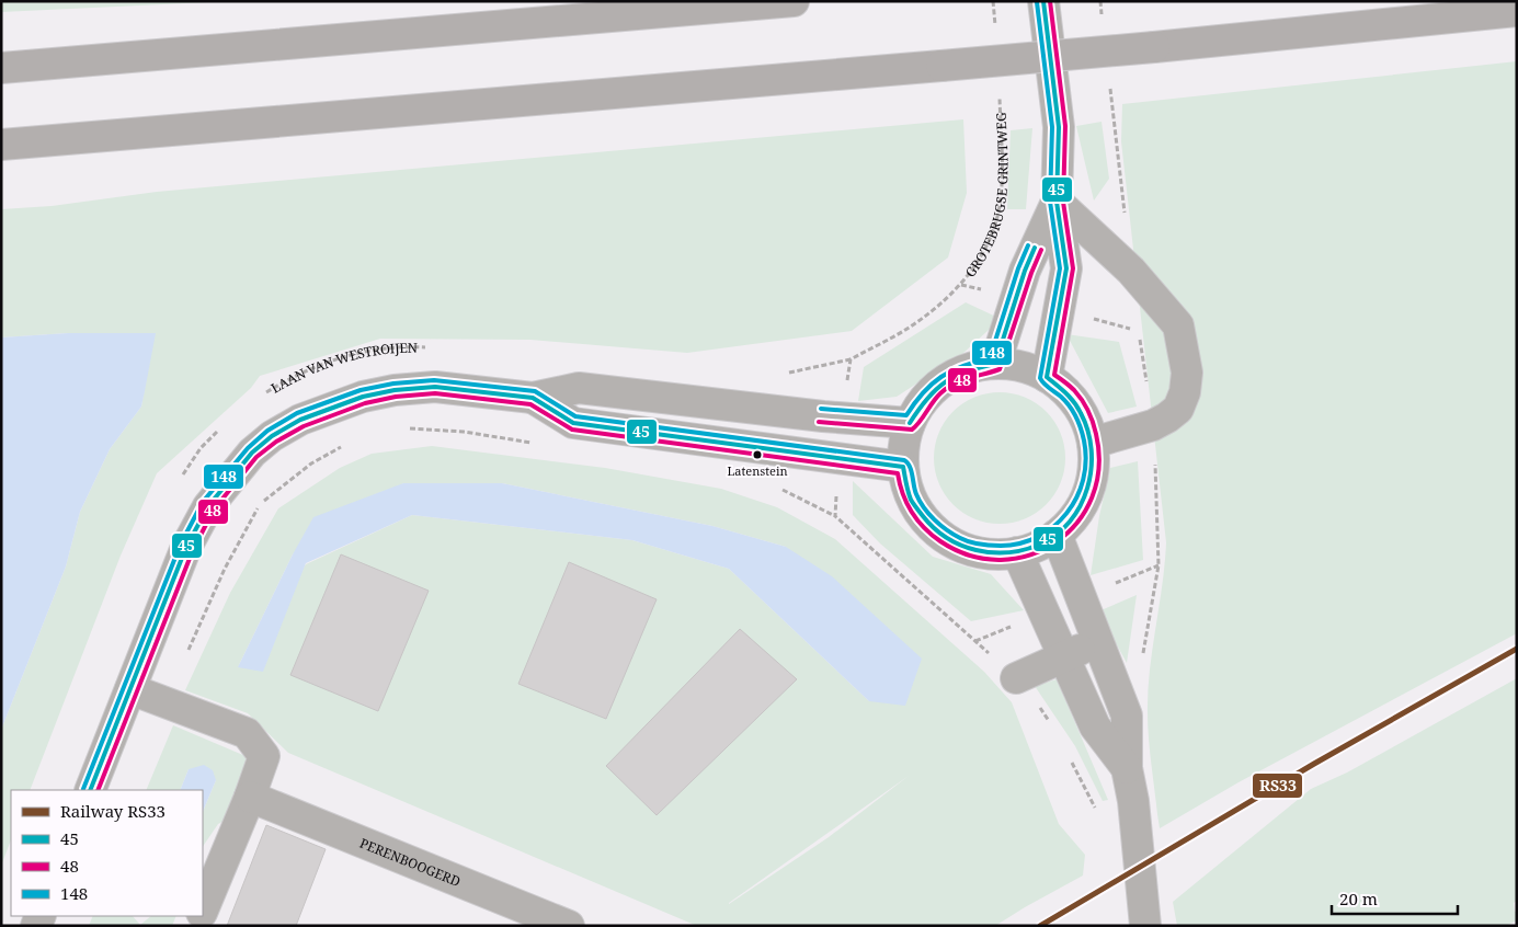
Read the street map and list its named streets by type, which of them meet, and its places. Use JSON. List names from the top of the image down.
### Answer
{
  "streets": {
    "street": ["PERENBOOGERD"],
    "path": ["GROTEBRUGSE GRINTWEG", "LAAN VAN WESTROIJEN"]
  },
  "places": ["Latenstein"],
  "lines": [
    "transit line 45",
    "transit line 48",
    "transit line 148",
    "rail line RS33"
  ],
  "legend": [
    "Railway RS33",
    "45",
    "48",
    "148"
  ],
  "scale_bar": "20 m"
}
